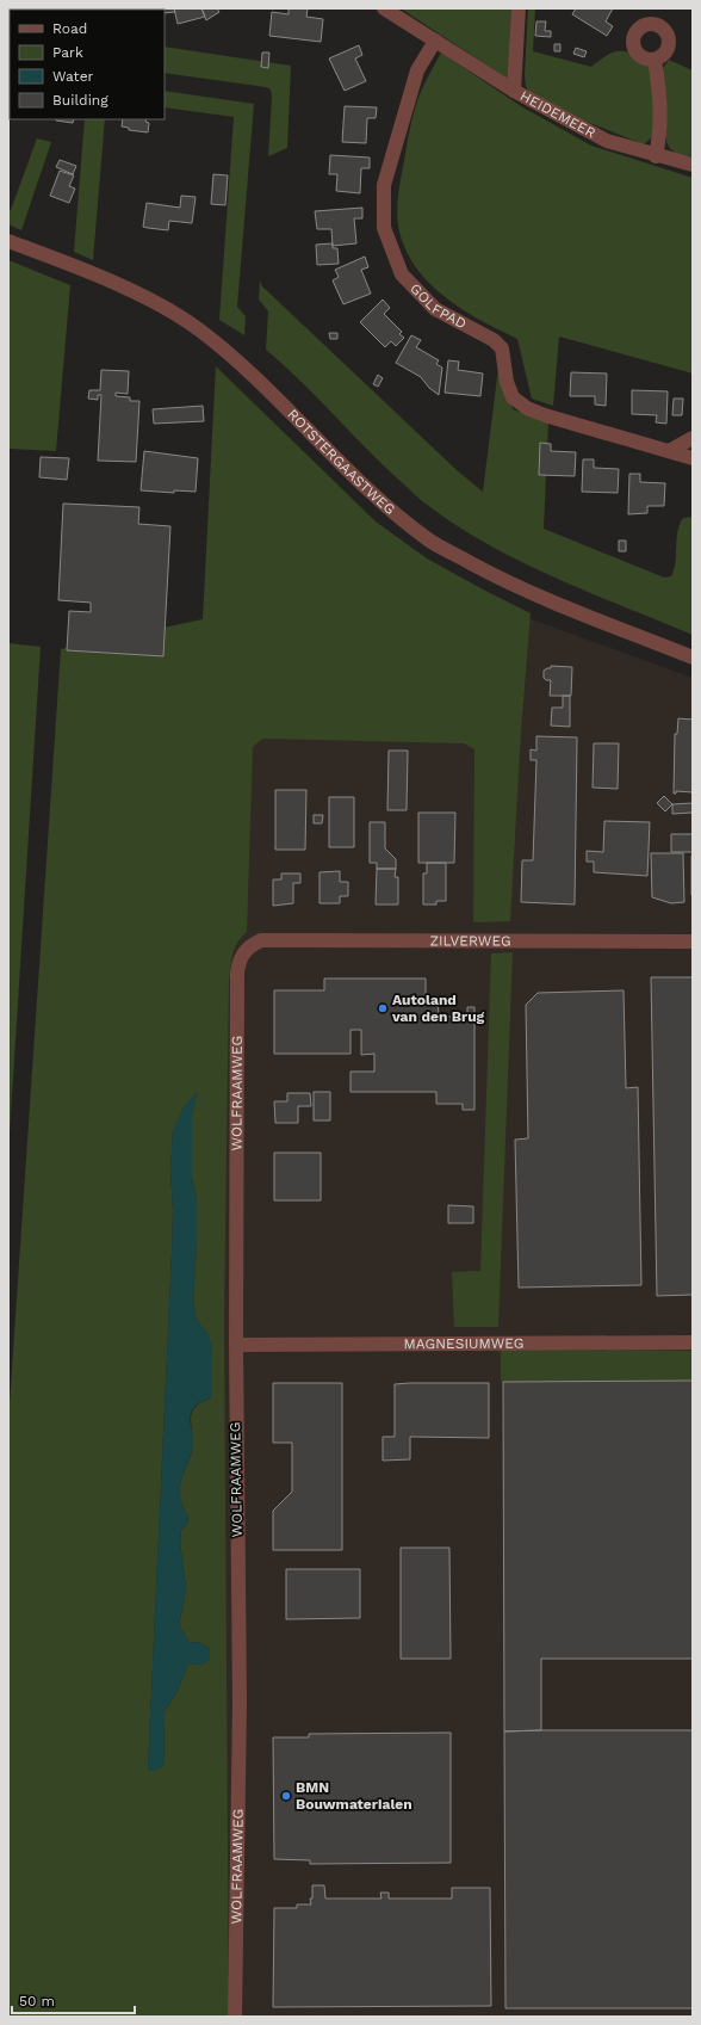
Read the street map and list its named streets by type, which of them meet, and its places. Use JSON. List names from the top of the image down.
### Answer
{
  "streets": {
    "street": [
      "HEIDEMEER",
      "GOLFPAD",
      "ROTSTERGAASTWEG",
      "ZILVERWEG",
      "WOLFRAAMWEG",
      "MAGNESIUMWEG"
    ]
  },
  "crossings": [
    ["HEIDEMEER", "GOLFPAD"],
    ["ZILVERWEG", "WOLFRAAMWEG"],
    ["WOLFRAAMWEG", "MAGNESIUMWEG"]
  ],
  "places": ["Autoland van den Brug", "BMN Bouwmaterialen"],
  "legend": [
    "Road",
    "Park",
    "Water",
    "Building"
  ],
  "scale_bar": "50 m"
}
